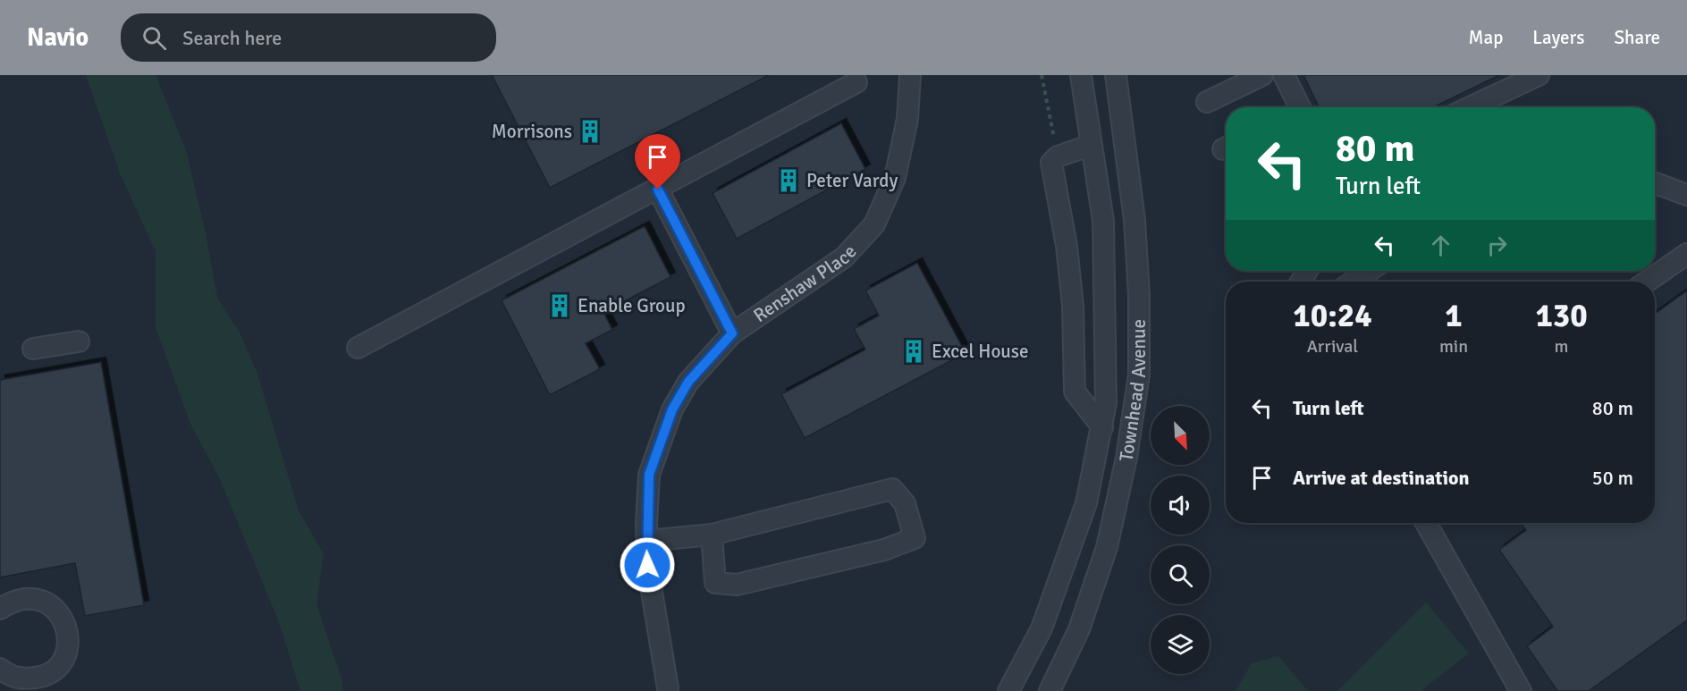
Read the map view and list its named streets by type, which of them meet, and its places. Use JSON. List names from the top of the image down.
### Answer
{
  "streets": {
    "street": ["Renshaw Place", "Townhead Avenue"]
  },
  "places": {
    "building": [
      "Morrisons",
      "Peter Vardy",
      "Enable Group",
      "Excel House"
    ]
  },
  "north": "bottom right",
  "page": {
    "header": "Navio",
    "search": "Search here",
    "nav": ["Map", "Layers", "Share"],
    "turn": ["80 m", "Turn left"],
    "eta": [
      "10:24",
      "Arrival",
      "1",
      "min",
      "130",
      "m"
    ],
    "list": [
      {
        "name": "Turn left",
        "value": "80 m"
      },
      {
        "name": "Arrive at destination",
        "value": "50 m"
      }
    ]
  }
}
